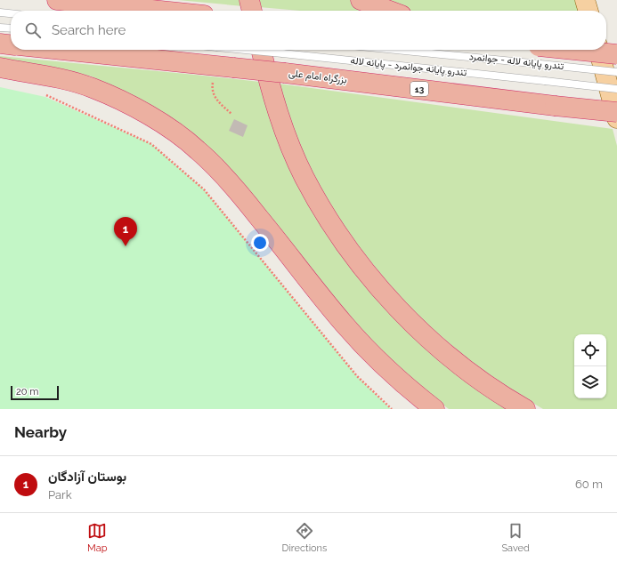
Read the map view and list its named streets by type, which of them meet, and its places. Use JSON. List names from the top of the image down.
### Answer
{
  "streets": {
    "highway": ["بزرگراه امام علی", "13"],
    "lane": ["تندرو پایانه لاله - جوانمرد", "تندرو پایانه جوانمرد - پایانه لاله"]
  },
  "scale_bar": "20 m",
  "page": {
    "search": "Search here",
    "pins": "1",
    "scale": "20 m",
    "heading": "Nearby",
    "list": [
      {
        "mark": "1",
        "name": "بوستان آزادگان",
        "note": "Park",
        "value": "60 m"
      }
    ],
    "nav": ["Map", "Directions", "Saved"]
  }
}
